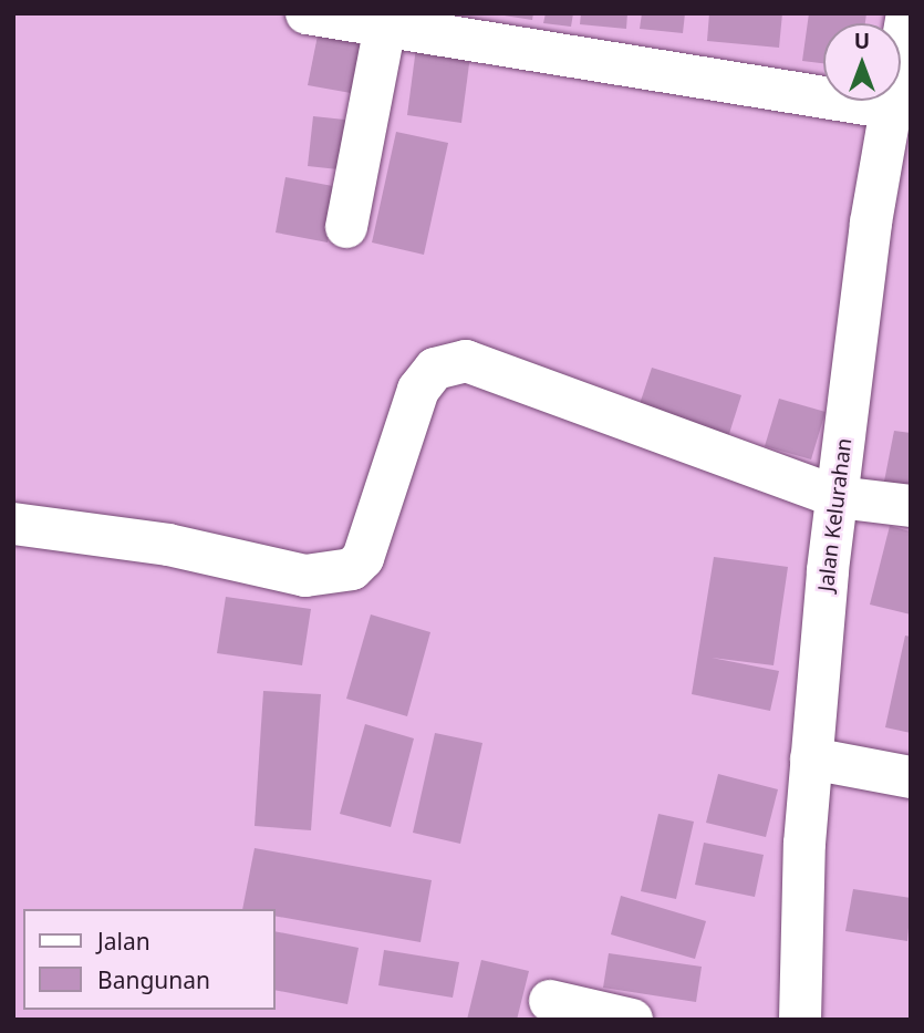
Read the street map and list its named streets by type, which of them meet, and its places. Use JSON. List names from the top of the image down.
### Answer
{
  "streets": {
    "street": ["Jalan Kelurahan"]
  },
  "legend": ["Jalan", "Bangunan"],
  "north": "top"
}
